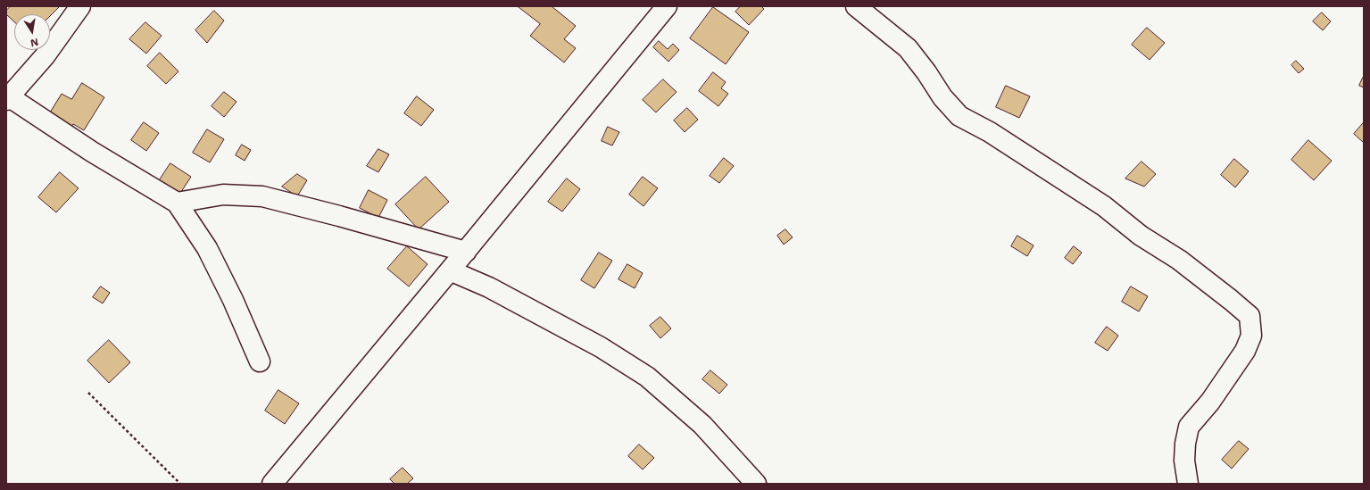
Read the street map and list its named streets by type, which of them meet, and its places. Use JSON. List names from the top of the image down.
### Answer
{
  "north": "bottom"
}
